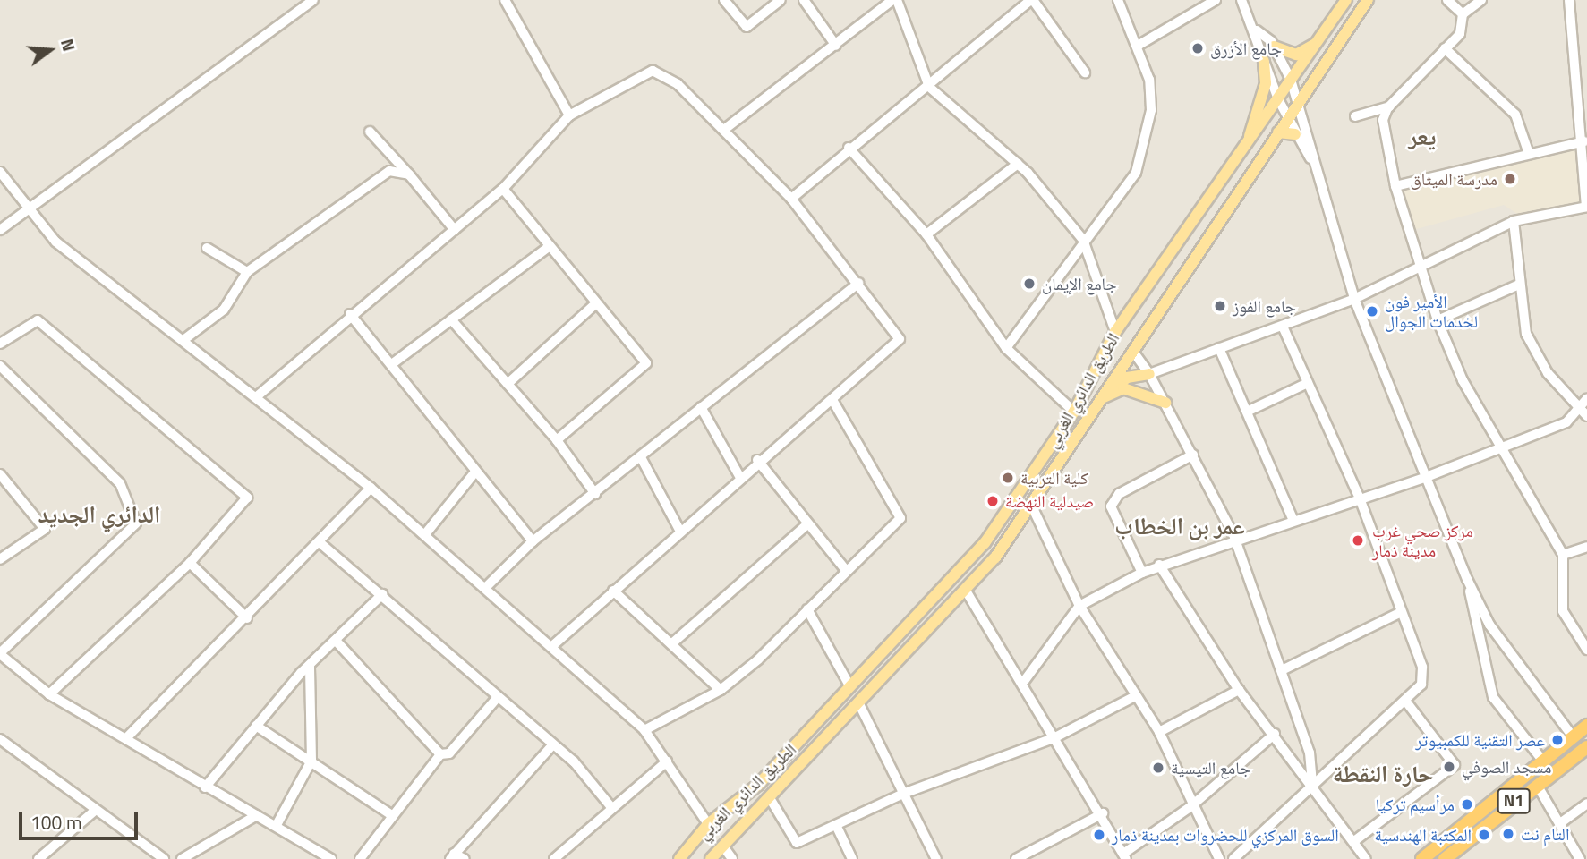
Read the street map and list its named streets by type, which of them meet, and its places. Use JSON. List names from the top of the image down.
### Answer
{
  "streets": {
    "highway": ["N1"],
    "main road": ["الطريق الدائري الغربي"]
  },
  "districts": [
    "يعر",
    "الدائري الجديد",
    "عمر بن الخطاب",
    "حارة النقطة"
  ],
  "places": [
    "جامع الأزرق",
    "مدرسة الميثاق",
    "جامع الإيمان",
    "جامع الفوز",
    "الأمير فون لخدمات الجوال",
    "كلية التربية",
    "صيدلية النهضة",
    "مركز صحي غرب مدينة ذمار",
    "عصر التقنية للكمبيوتر",
    "مسجد الصوفي",
    "جامع التيسية",
    "مرأسيم تركيا",
    "التام نت",
    "السوق المركزي للحضروات بمدينة ذمار",
    "المكتبة الهندسية"
  ],
  "scale_bar": "100 m",
  "north": "right"
}
